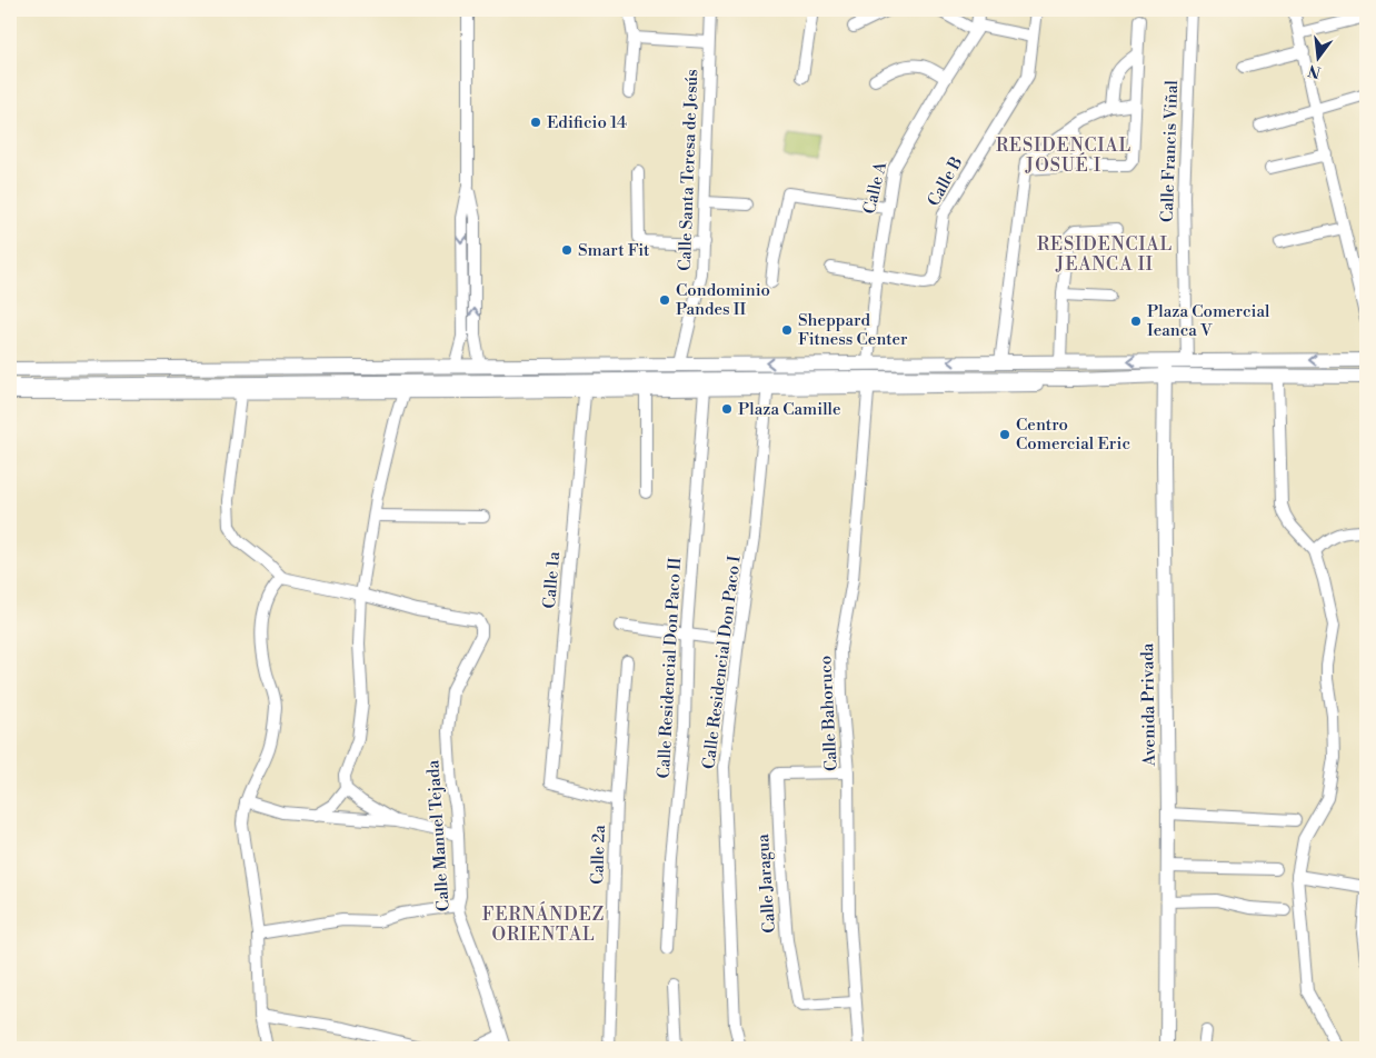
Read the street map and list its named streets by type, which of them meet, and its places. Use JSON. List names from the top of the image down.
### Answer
{
  "streets": {
    "main road": ["Avenida Privada"],
    "street": [
      "Calle Francis Viñal",
      "Calle Santa Teresa de Jesús",
      "Calle B",
      "Calle A",
      "Calle 1a",
      "Calle Residencial Don Paco I",
      "Calle Residencial Don Paco II",
      "Calle Bahoruco",
      "Calle Manuel Tejada",
      "Calle 2a",
      "Calle Jaragua"
    ]
  },
  "crossings": [
    ["Calle B", "Calle A"],
    ["Calle 1a", "Calle 2a"],
    ["Calle Bahoruco", "Calle Jaragua"]
  ],
  "districts": ["RESIDENCIAL JOSUÉ I", "RESIDENCIAL JEANCA II", "FERNÁNDEZ ORIENTAL"],
  "places": [
    "Edificio 14",
    "Smart Fit",
    "Condominio Pandes II",
    "Plaza Comercial Ieanca V",
    "Sheppard Fitness Center",
    "Plaza Camille",
    "Centro Comercial Eric"
  ],
  "north": "bottom"
}
